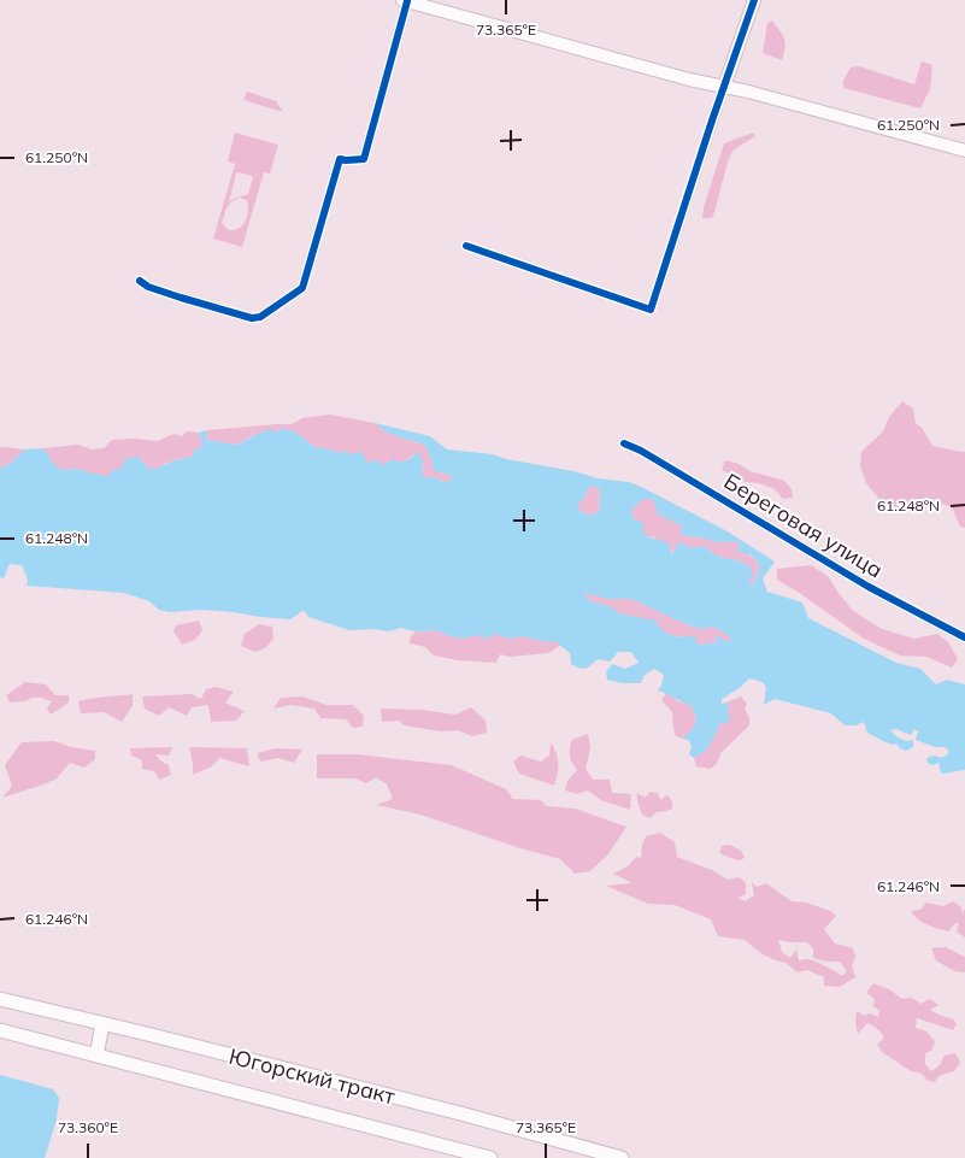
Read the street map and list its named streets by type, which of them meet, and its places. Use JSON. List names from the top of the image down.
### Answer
{
  "streets": {
    "main road": ["Югорский тракт"],
    "street": ["Береговая улица"]
  },
  "coordinates": [
    "73.365°E",
    "61.250°N",
    "61.248°N",
    "61.246°N",
    "73.360°E"
  ]
}
